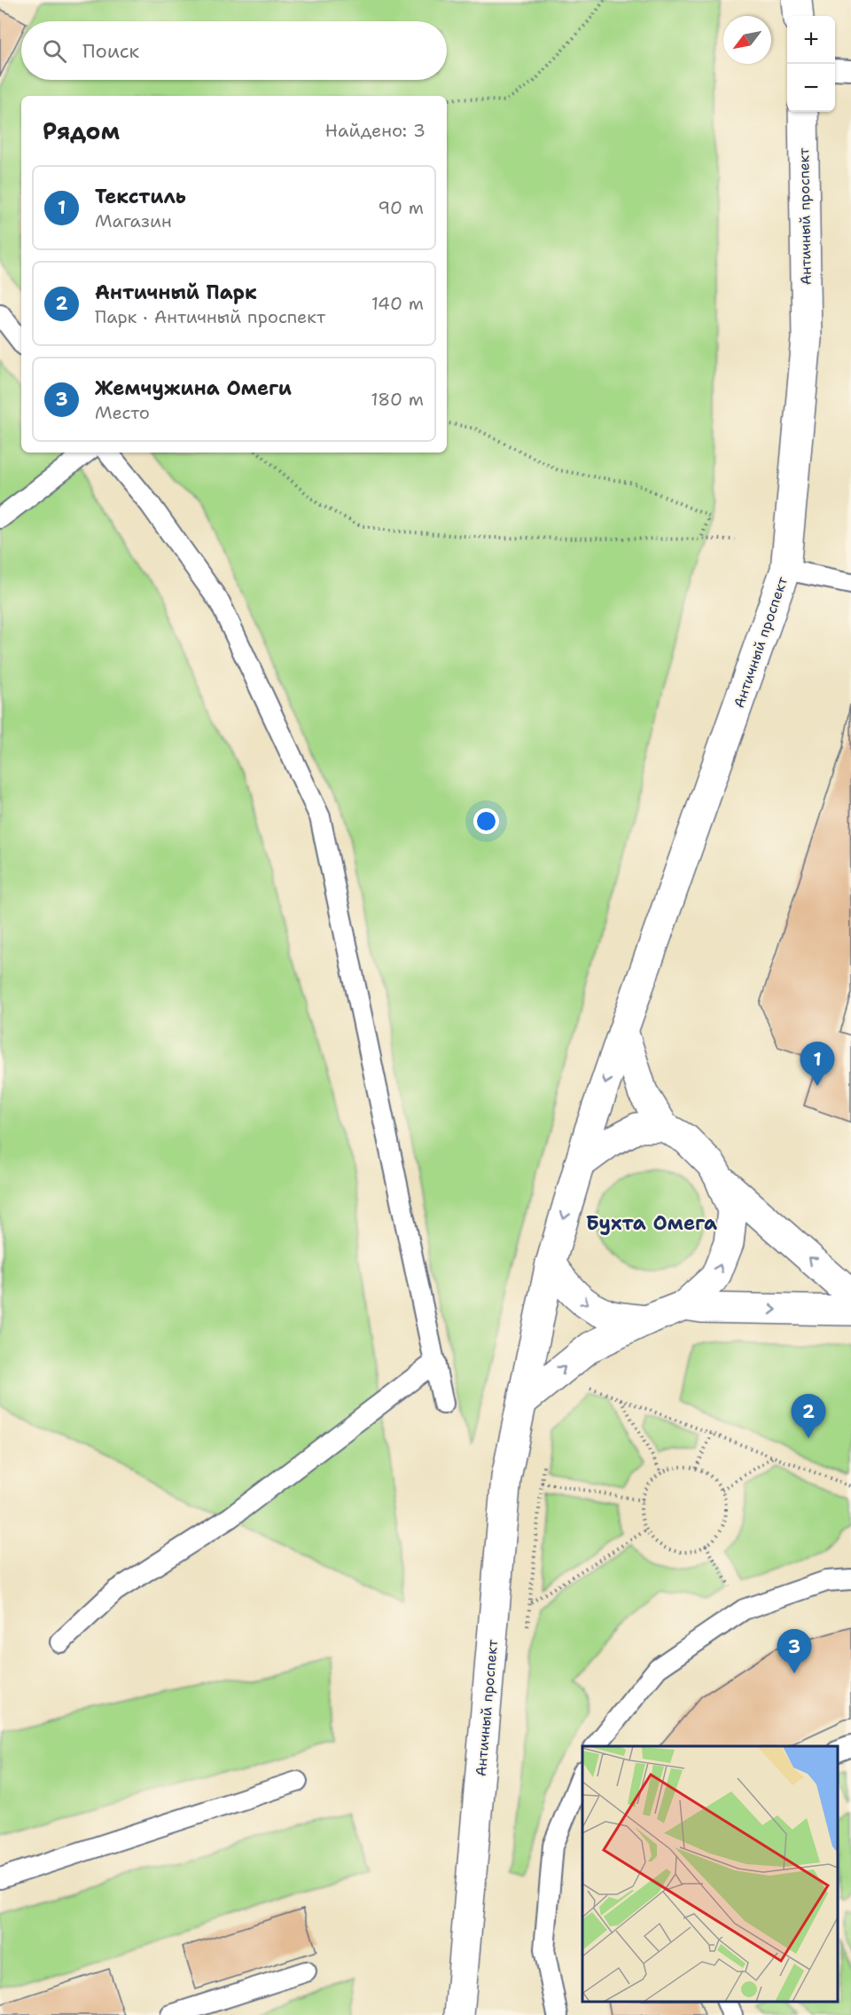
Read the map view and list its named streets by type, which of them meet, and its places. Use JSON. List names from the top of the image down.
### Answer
{
  "streets": {
    "street": ["Античный проспект"]
  },
  "districts": ["Бухта Омега"],
  "north": "bottom left",
  "page": {
    "map_buttons": ["+", "−"],
    "search": "Поиск",
    "heading": ["Рядом", "Найдено: 3"],
    "list": [
      {
        "mark": "1",
        "name": "Текстиль",
        "note": "Магазин",
        "value": "90 m"
      },
      {
        "mark": "2",
        "name": "Античный Парк",
        "note": "Парк · Античный проспект",
        "value": "140 m"
      },
      {
        "mark": "3",
        "name": "Жемчужина Омеги",
        "note": "Место",
        "value": "180 m"
      }
    ],
    "pins": ["1", "2", "3"]
  }
}
